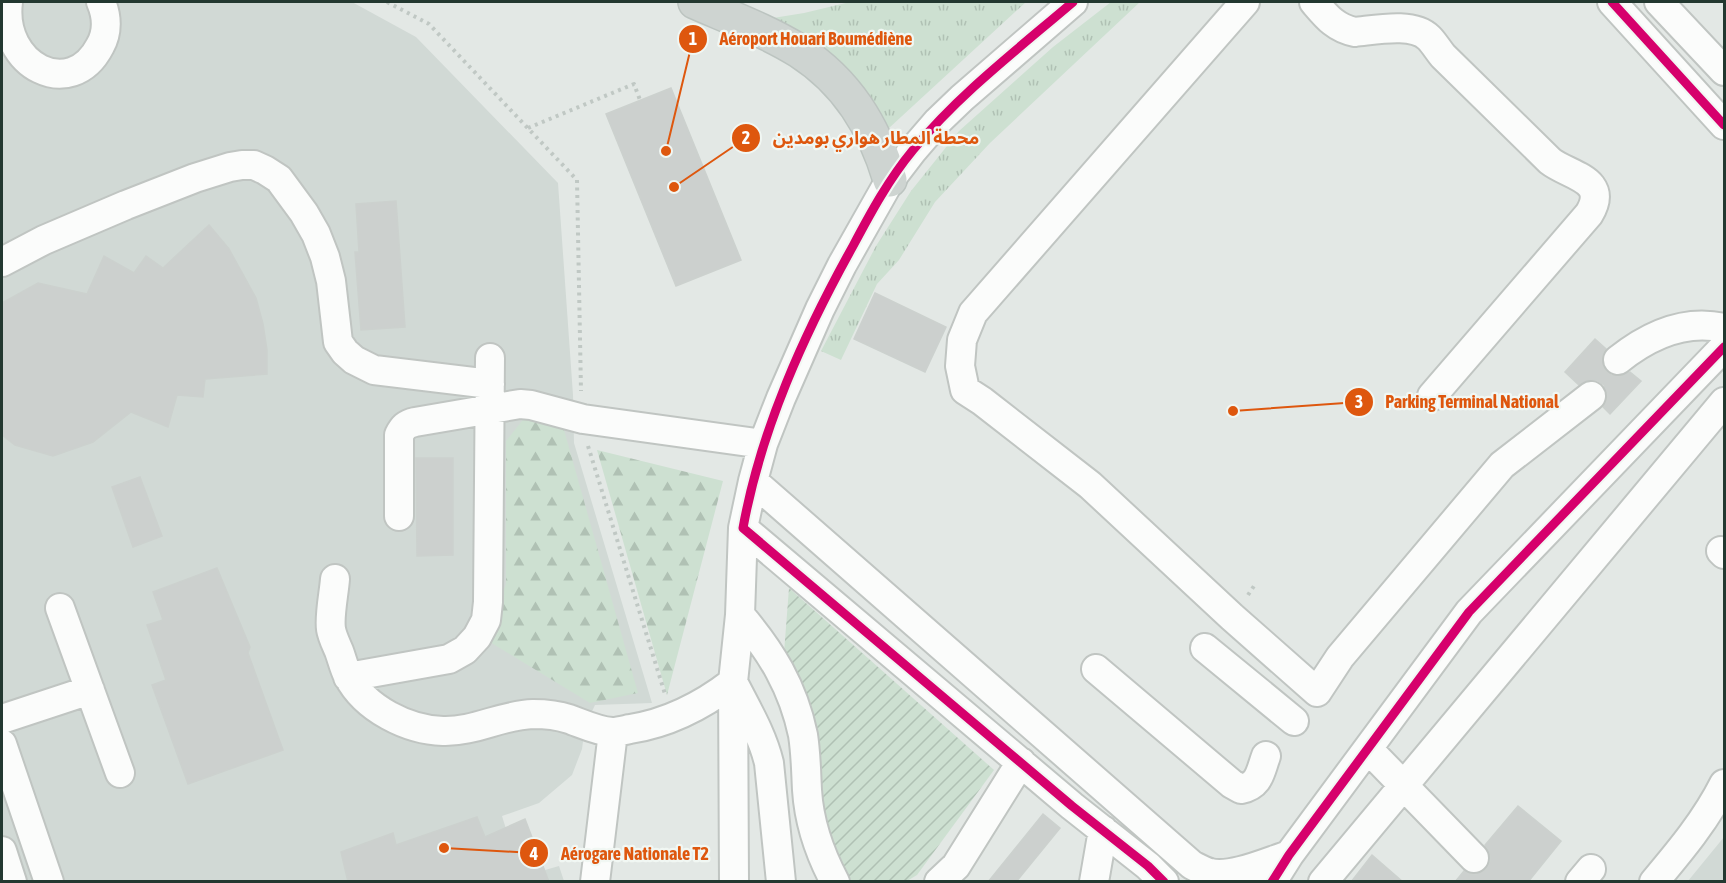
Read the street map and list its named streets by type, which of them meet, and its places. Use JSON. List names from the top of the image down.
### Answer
{
  "places": [
    "Aéroport Houari Boumédiène",
    "محطة المطار هواري بومدين",
    "Parking Terminal National",
    "Aérogare Nationale T2"
  ]
}
